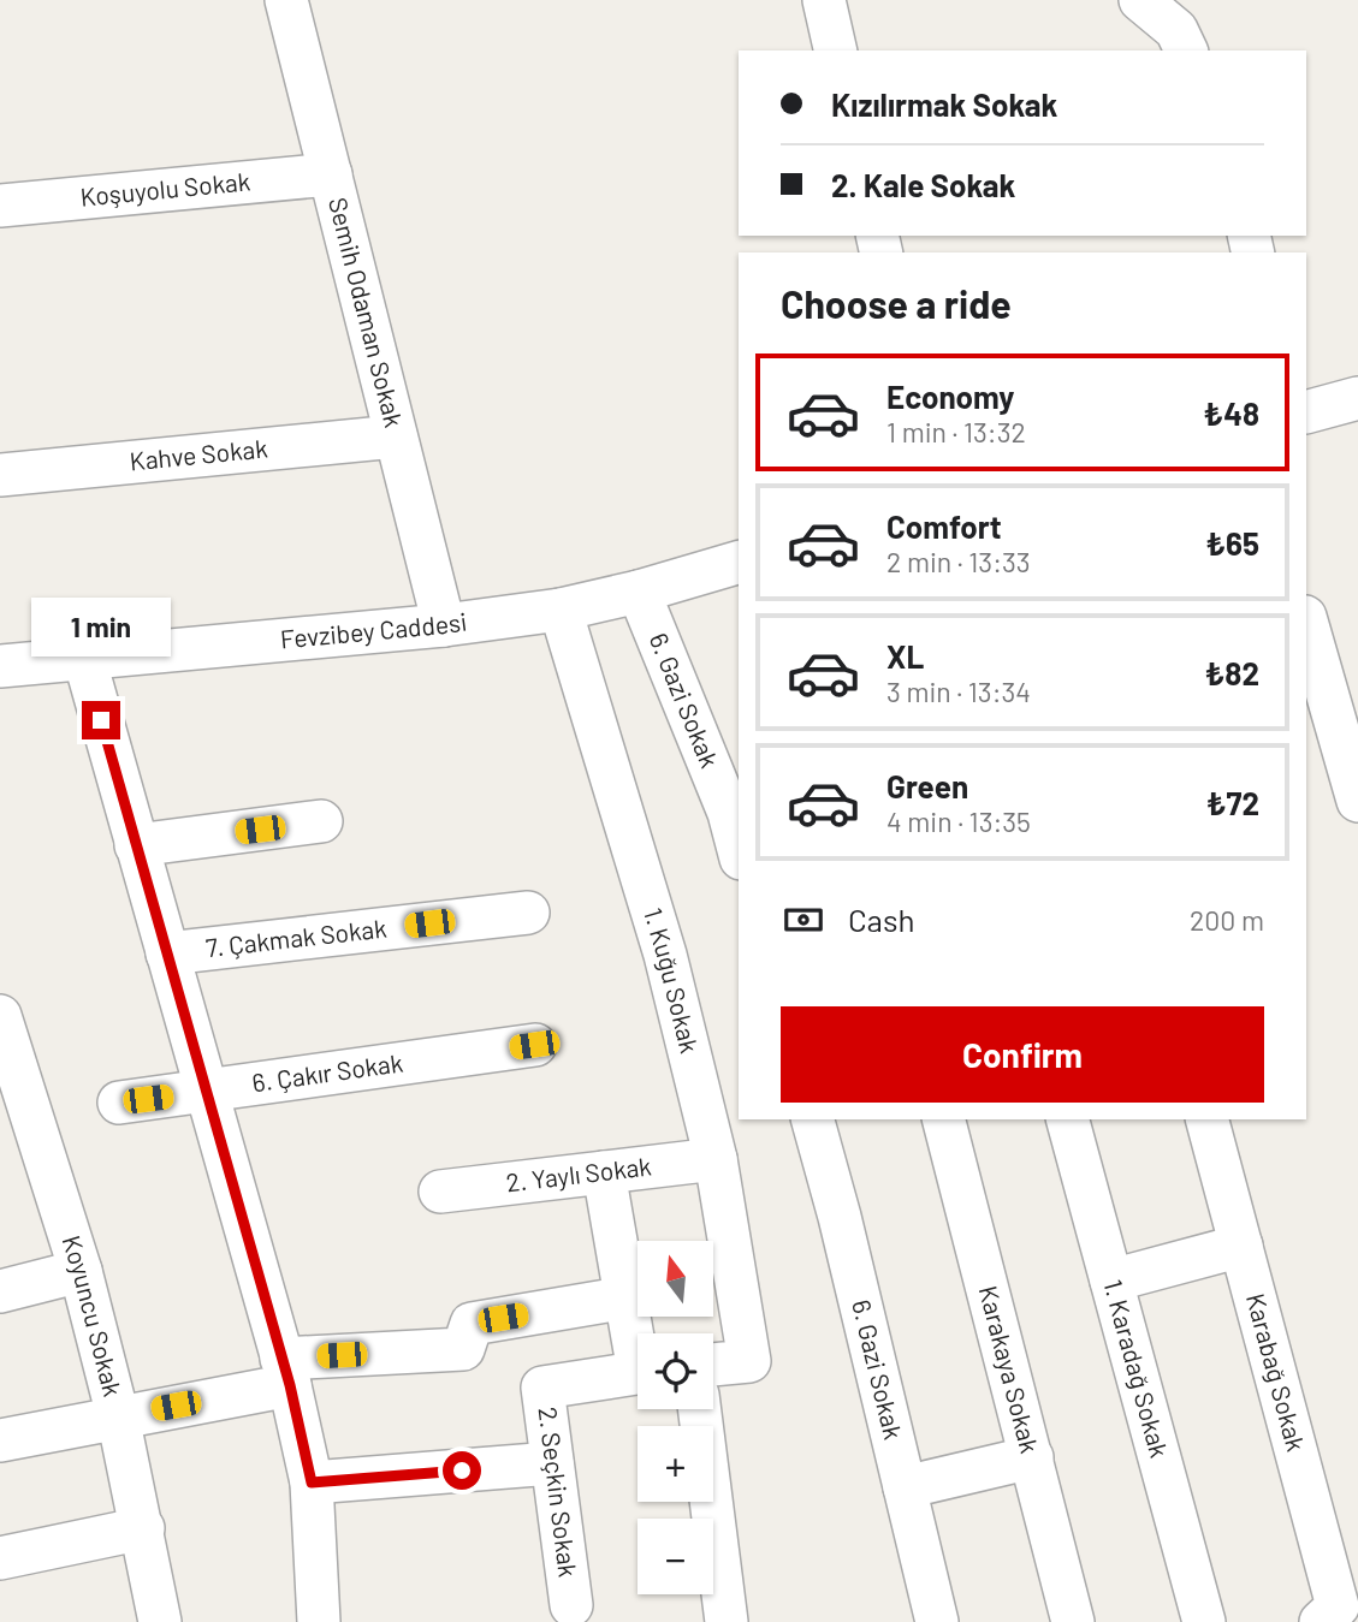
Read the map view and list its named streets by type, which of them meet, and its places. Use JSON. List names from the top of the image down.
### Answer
{
  "streets": {
    "street": [
      "Koşuyolu Sokak",
      "Semih Odaman Sokak",
      "Kahve Sokak",
      "Fevzibey Caddesi",
      "6. Gazi Sokak",
      "7. Çakmak Sokak",
      "1. Kuğu Sokak",
      "6. Çakır Sokak",
      "2. Yaylı Sokak",
      "Koyuncu Sokak",
      "Karakaya Sokak",
      "1. Karadağ Sokak",
      "Karabağ Sokak",
      "2. Seçkin Sokak"
    ]
  },
  "crossings": [
    ["Koşuyolu Sokak", "Semih Odaman Sokak"],
    ["Semih Odaman Sokak", "Kahve Sokak"],
    ["Semih Odaman Sokak", "Fevzibey Caddesi"],
    ["Fevzibey Caddesi", "6. Gazi Sokak"],
    ["Fevzibey Caddesi", "1. Kuğu Sokak"],
    ["1. Kuğu Sokak", "2. Yaylı Sokak"]
  ],
  "north": "top",
  "page": {
    "banner": ["Kızılırmak Sokak", "2. Kale Sokak"],
    "heading": "Choose a ride",
    "list": [
      {
        "name": "Economy",
        "note": "1 min · 13:32",
        "value": "₺48"
      },
      {
        "name": "Comfort",
        "note": "2 min · 13:33",
        "value": "₺65"
      },
      {
        "name": "XL",
        "note": "3 min · 13:34",
        "value": "₺82"
      },
      {
        "name": "Green",
        "note": "4 min · 13:35",
        "value": "₺72"
      }
    ],
    "bubble": "1 min",
    "pay": ["Cash", "200 m"],
    "buttons": "Confirm",
    "map_buttons": ["+", "−"]
  }
}
